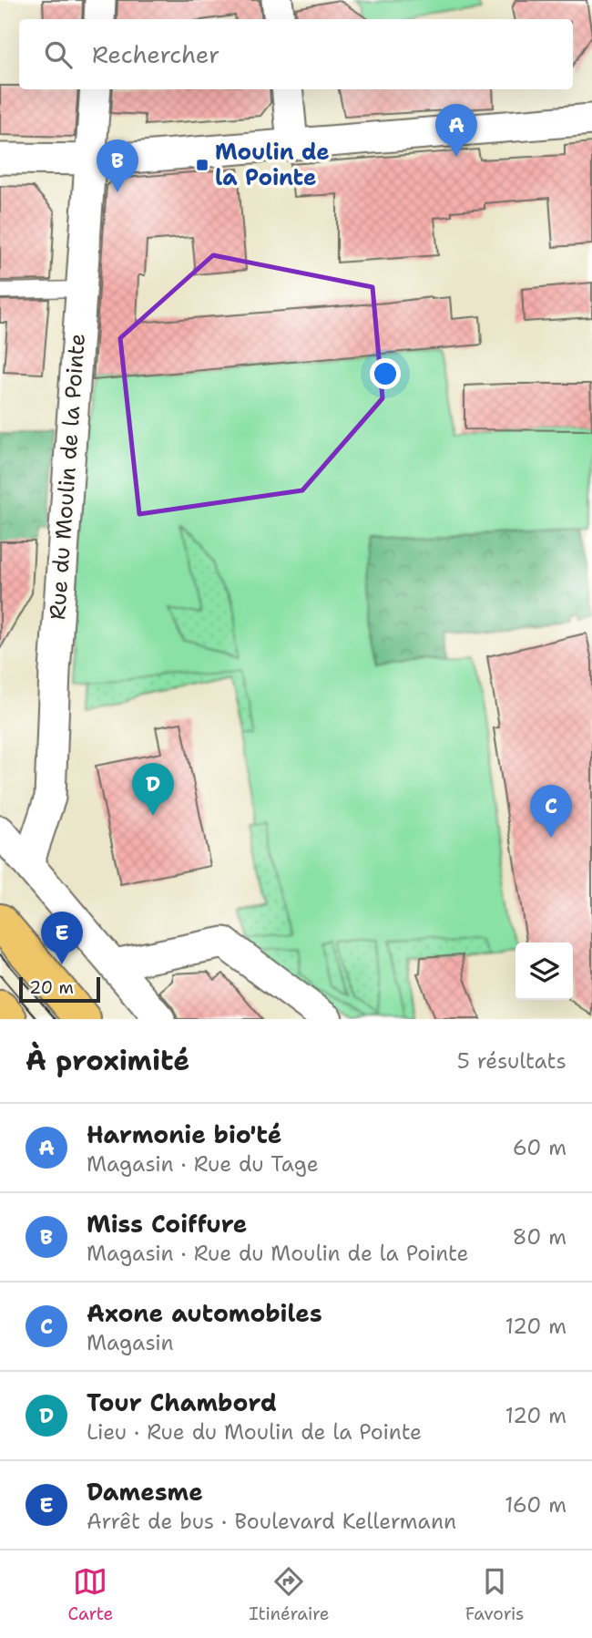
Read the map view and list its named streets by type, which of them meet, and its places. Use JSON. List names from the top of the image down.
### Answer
{
  "streets": {
    "street": ["Rue du Moulin de la Pointe"]
  },
  "places": {
    "transit": ["Moulin de la Pointe"]
  },
  "scale_bar": "20 m",
  "page": {
    "search": "Rechercher",
    "pins": [
      "A",
      "B",
      "D",
      "C",
      "E"
    ],
    "scale": "20 m",
    "heading": ["À proximité", "5 résultats"],
    "list": [
      {
        "mark": "A",
        "name": "Harmonie bio'té",
        "note": "Magasin · Rue du Tage",
        "value": "60 m"
      },
      {
        "mark": "B",
        "name": "Miss Coiffure",
        "note": "Magasin · Rue du Moulin de la Pointe",
        "value": "80 m"
      },
      {
        "mark": "C",
        "name": "Axone automobiles",
        "note": "Magasin",
        "value": "120 m"
      },
      {
        "mark": "D",
        "name": "Tour Chambord",
        "note": "Lieu · Rue du Moulin de la Pointe",
        "value": "120 m"
      },
      {
        "mark": "E",
        "name": "Damesme",
        "note": "Arrêt de bus · Boulevard Kellermann",
        "value": "160 m"
      }
    ],
    "nav": ["Carte", "Itinéraire", "Favoris"]
  }
}
